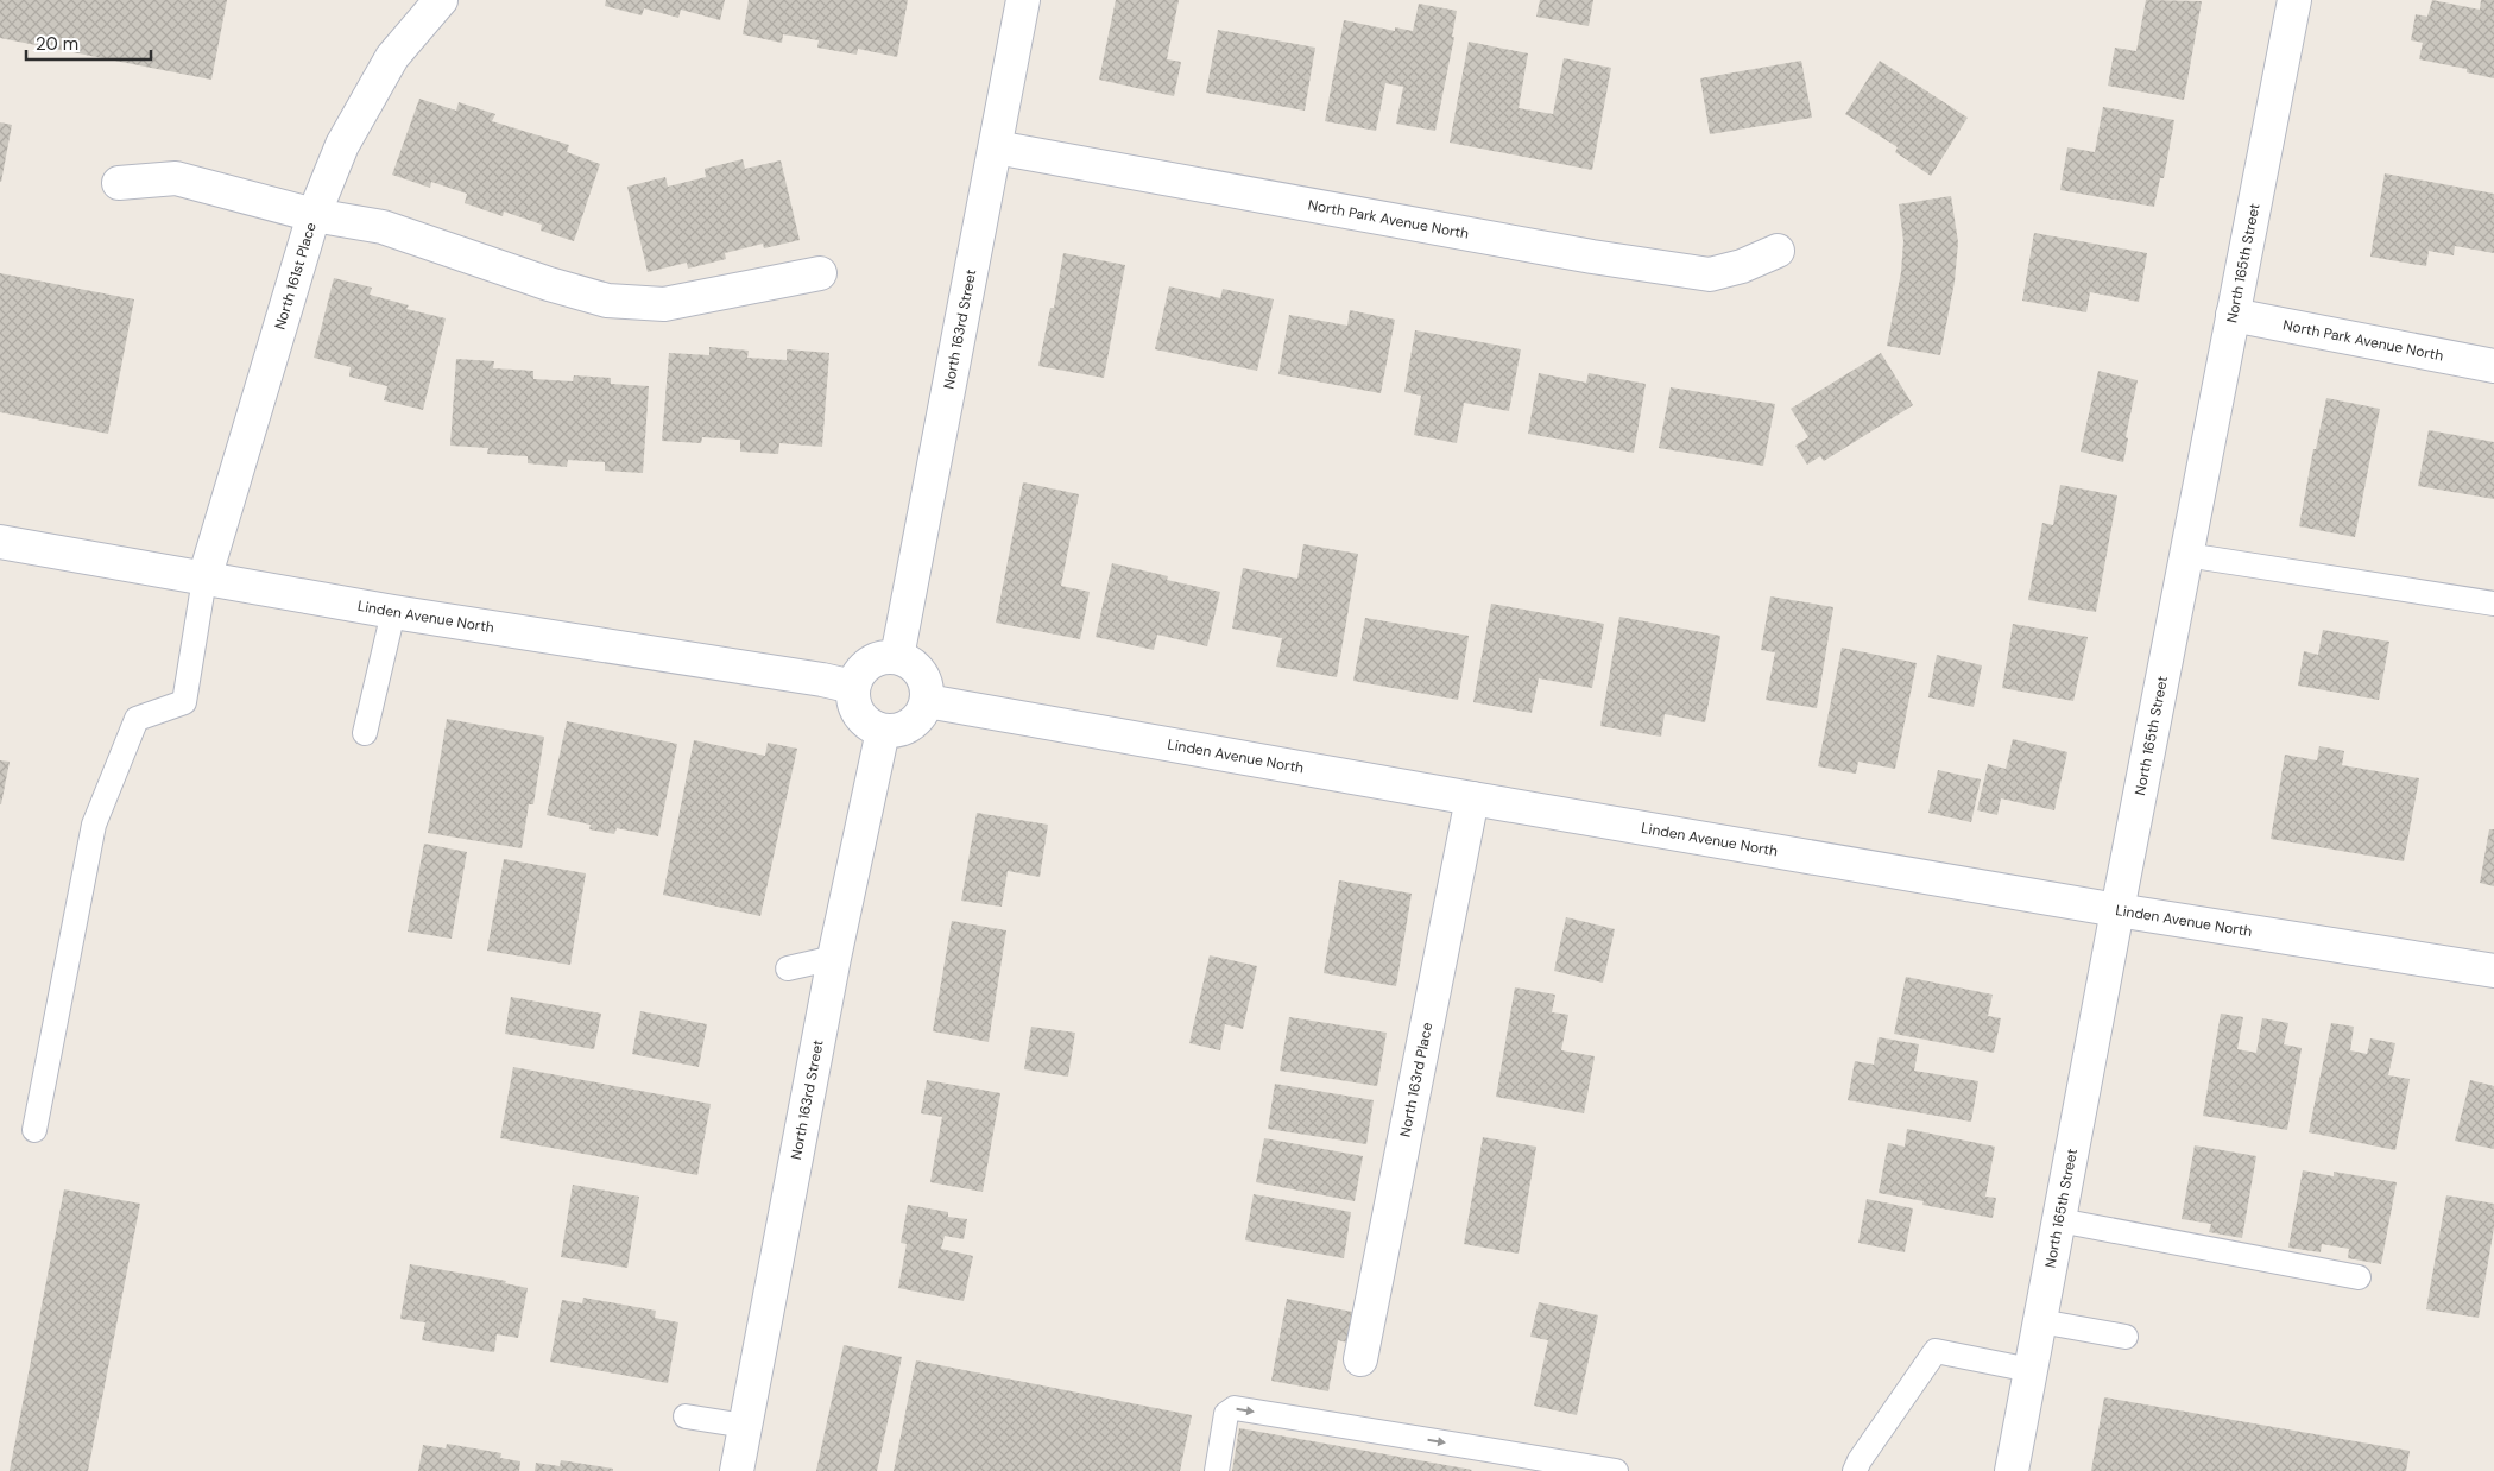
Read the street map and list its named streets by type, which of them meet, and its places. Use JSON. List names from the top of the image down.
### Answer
{
  "streets": {
    "street": [
      "North Park Avenue North",
      "North 165th Street",
      "North 161st Place",
      "North 163rd Street",
      "Linden Avenue North",
      "North 163rd Place"
    ]
  },
  "crossings": [
    ["North Park Avenue North", "North 165th Street"],
    ["North Park Avenue North", "North 163rd Street"],
    ["North 165th Street", "Linden Avenue North"],
    ["North 161st Place", "Linden Avenue North"],
    ["North 163rd Street", "Linden Avenue North"],
    ["Linden Avenue North", "North 163rd Place"]
  ],
  "scale_bar": "20 m"
}
